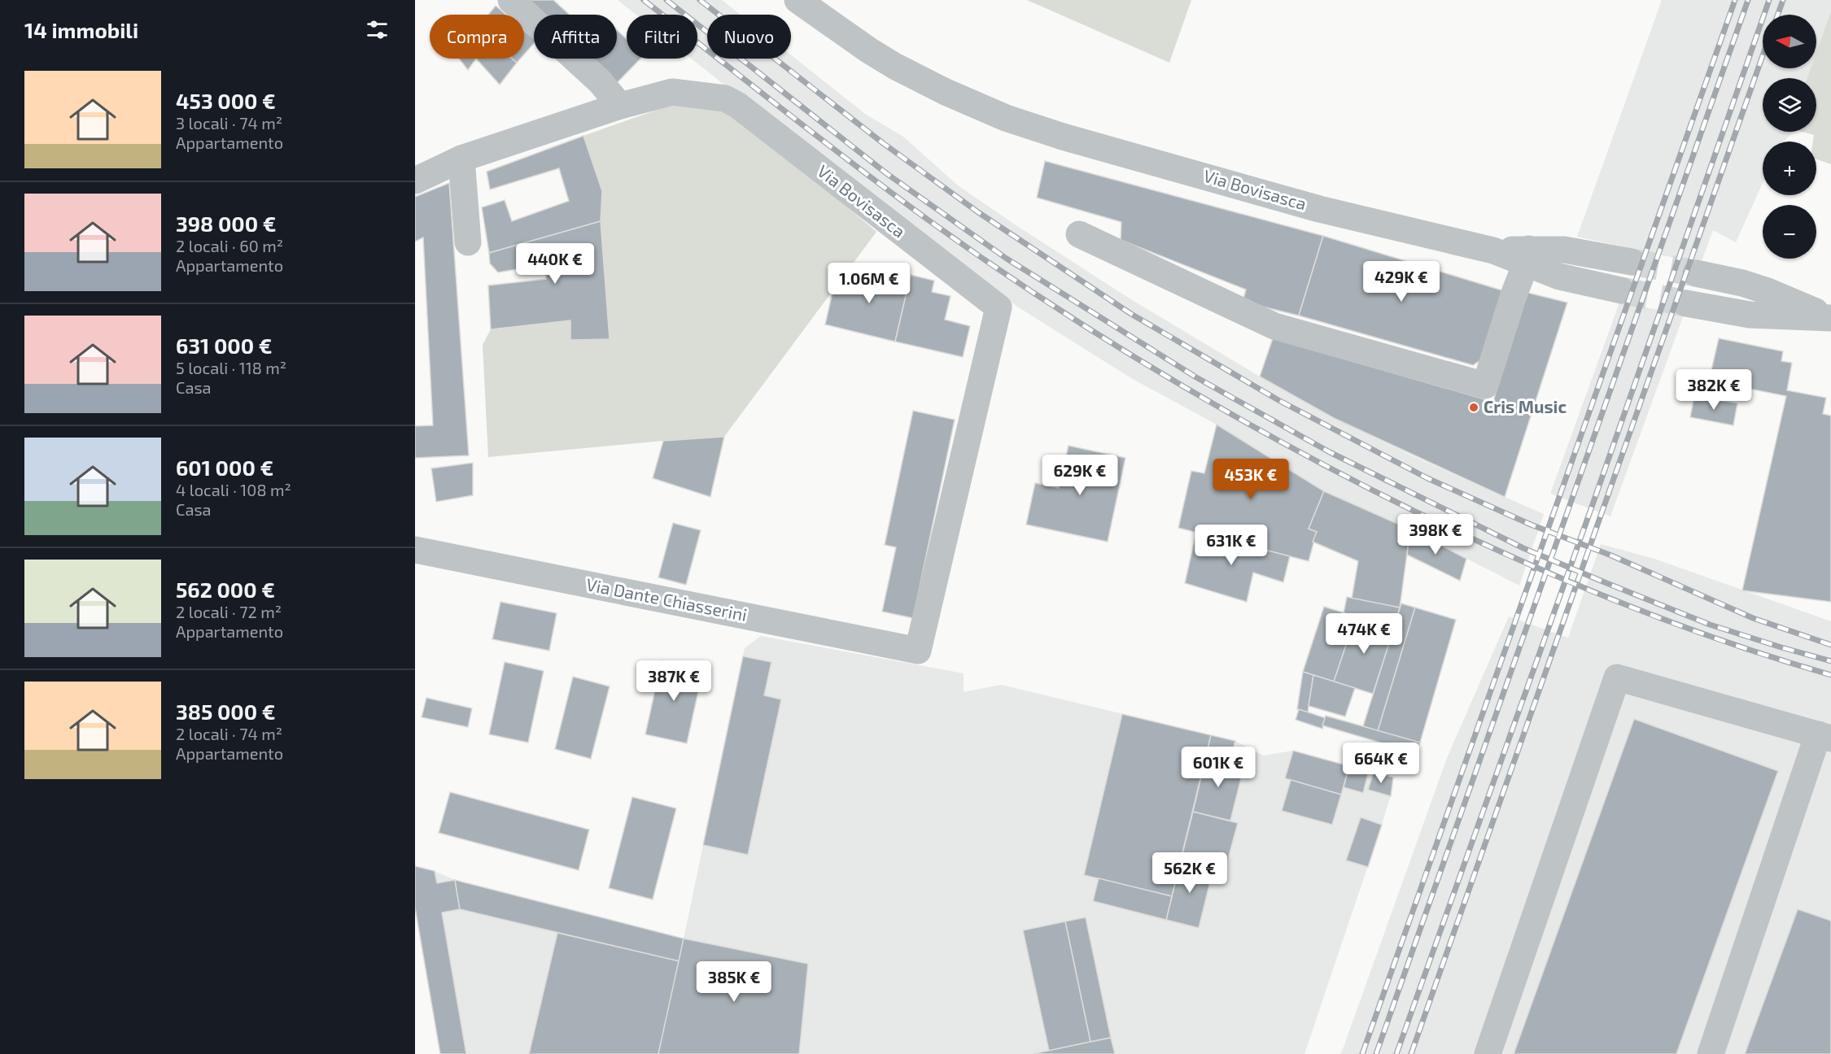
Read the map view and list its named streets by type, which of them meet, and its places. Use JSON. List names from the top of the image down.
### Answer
{
  "streets": {
    "street": ["Via Bovisasca", "Via Dante Chiasserini"]
  },
  "crossings": [
    ["Via Bovisasca", "Via Dante Chiasserini"]
  ],
  "places": ["Cris Music"],
  "north": "left",
  "page": {
    "heading": "14 immobili",
    "map_buttons": ["+", "−"],
    "chip": [
      "Compra",
      "Affitta",
      "Filtri",
      "Nuovo"
    ],
    "list": [
      {
        "name": "453 000 €",
        "note": "3 locali · 74 m² · Appartamento"
      },
      {
        "name": "398 000 €",
        "note": "2 locali · 60 m² · Appartamento"
      },
      {
        "name": "631 000 €",
        "note": "5 locali · 118 m² · Casa"
      },
      {
        "name": "601 000 €",
        "note": "4 locali · 108 m² · Casa"
      },
      {
        "name": "562 000 €",
        "note": "2 locali · 72 m² · Appartamento"
      },
      {
        "name": "385 000 €",
        "note": "2 locali · 74 m² · Appartamento"
      }
    ],
    "price": [
      "440K €",
      "429K €",
      "1.06M €",
      "382K €",
      "629K €",
      "453K €",
      "398K €",
      "631K €",
      "474K €",
      "387K €",
      "664K €",
      "601K €",
      "562K €",
      "385K €"
    ]
  }
}
